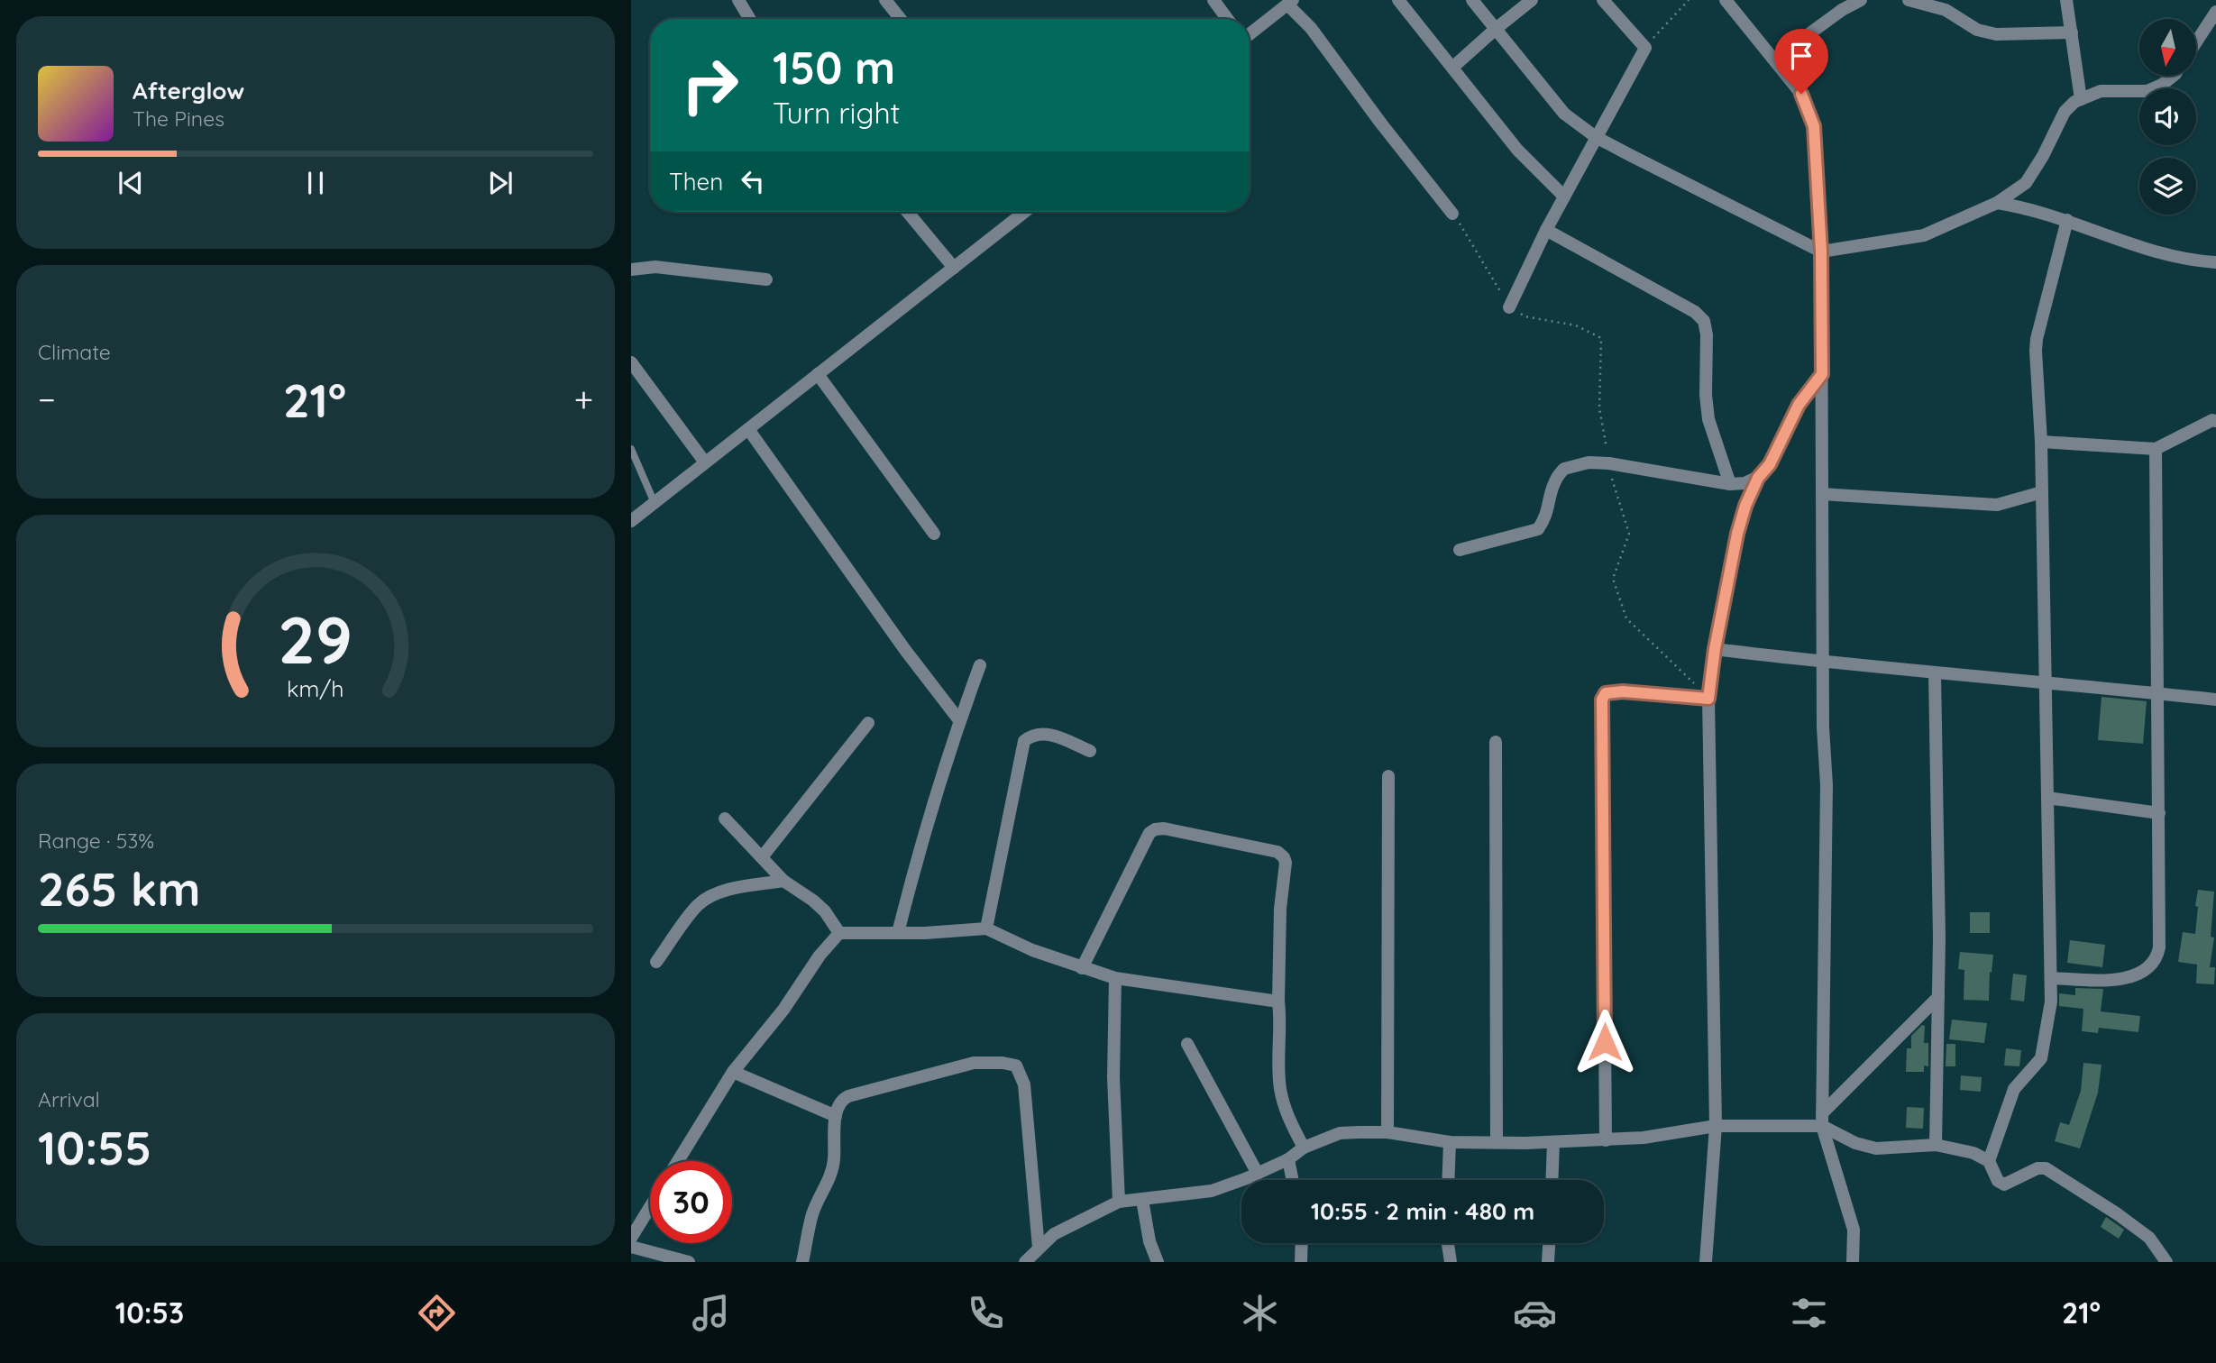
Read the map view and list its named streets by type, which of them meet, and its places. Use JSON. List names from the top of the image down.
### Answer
{
  "north": "bottom",
  "page": {
    "turn": ["150 m", "Turn right"],
    "song": ["Afterglow", "The Pines"],
    "then": "Then",
    "tile": [
      "Climate",
      ["Range · 53%", "265 km"],
      ["Arrival", "10:55"]
    ],
    "heat": ["−", "21°", "+"],
    "limit": "30",
    "trip": "10:55 · 2 min · 480 m",
    "tabs": ["10:53", "21°"],
    "gauge": ["29", "km/h"]
  }
}
